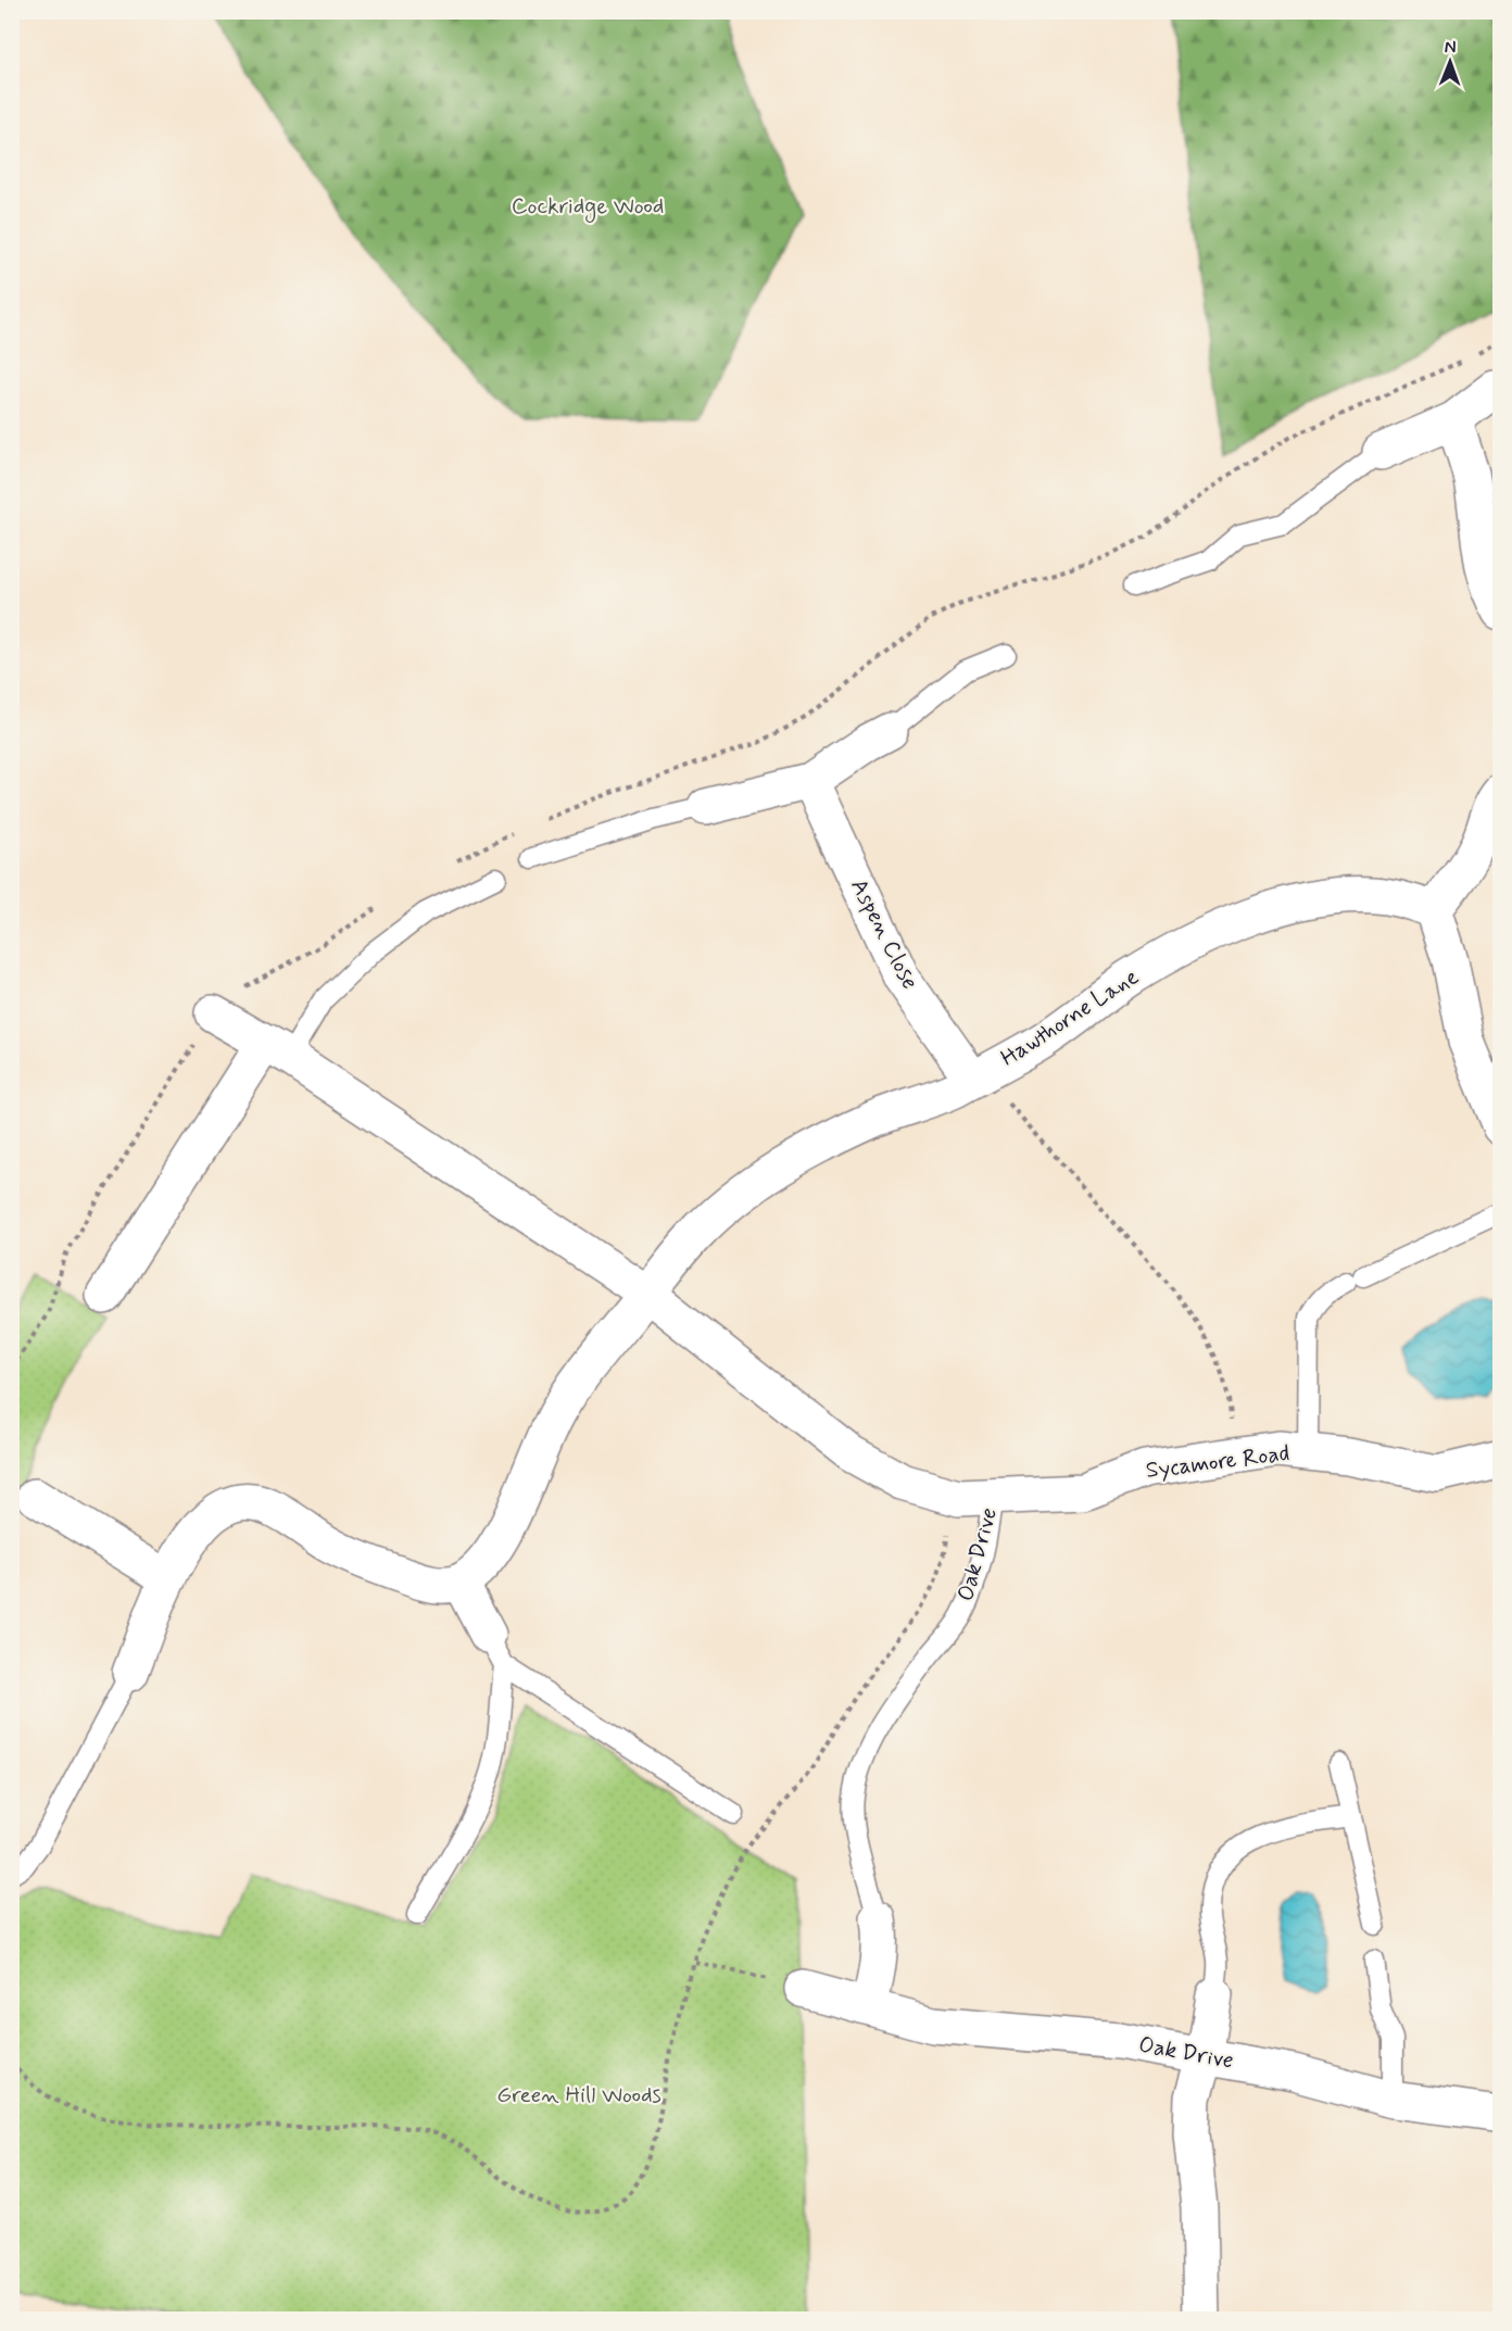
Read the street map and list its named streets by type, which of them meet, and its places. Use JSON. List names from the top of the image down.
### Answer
{
  "streets": {
    "street": [
      "Aspen Close",
      "Hawthorne Lane",
      "Sycamore Road",
      "Oak Drive"
    ]
  },
  "crossings": [
    ["Aspen Close", "Hawthorne Lane"],
    ["Hawthorne Lane", "Sycamore Road"],
    ["Sycamore Road", "Oak Drive"]
  ],
  "parks": ["Cockridge Wood", "Green Hill Woods"],
  "north": "top"
}
